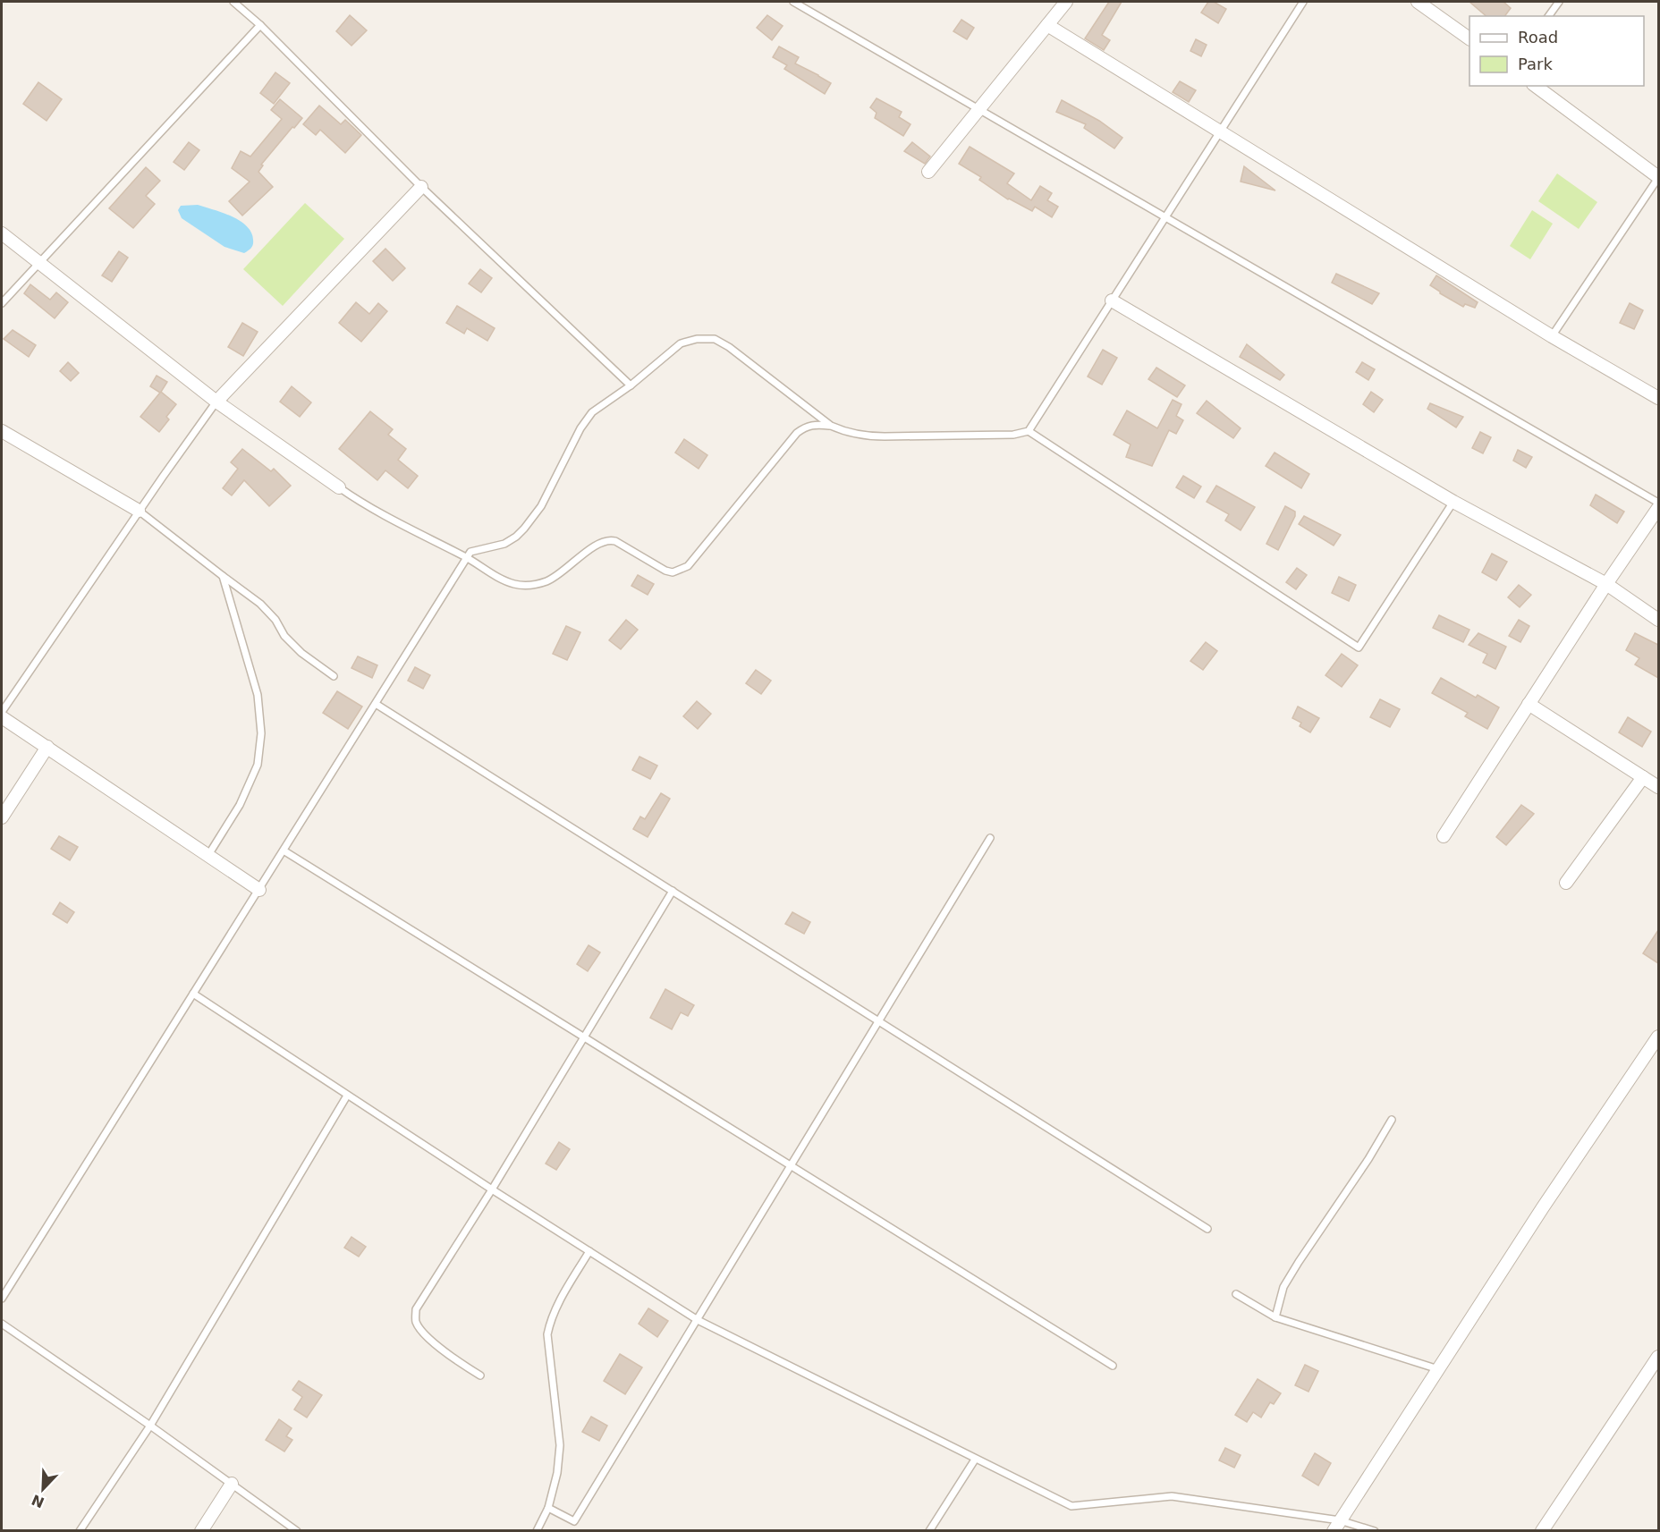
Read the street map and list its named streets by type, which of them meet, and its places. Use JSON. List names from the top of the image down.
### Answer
{
  "legend": ["Road", "Park"],
  "north": "bottom left"
}
